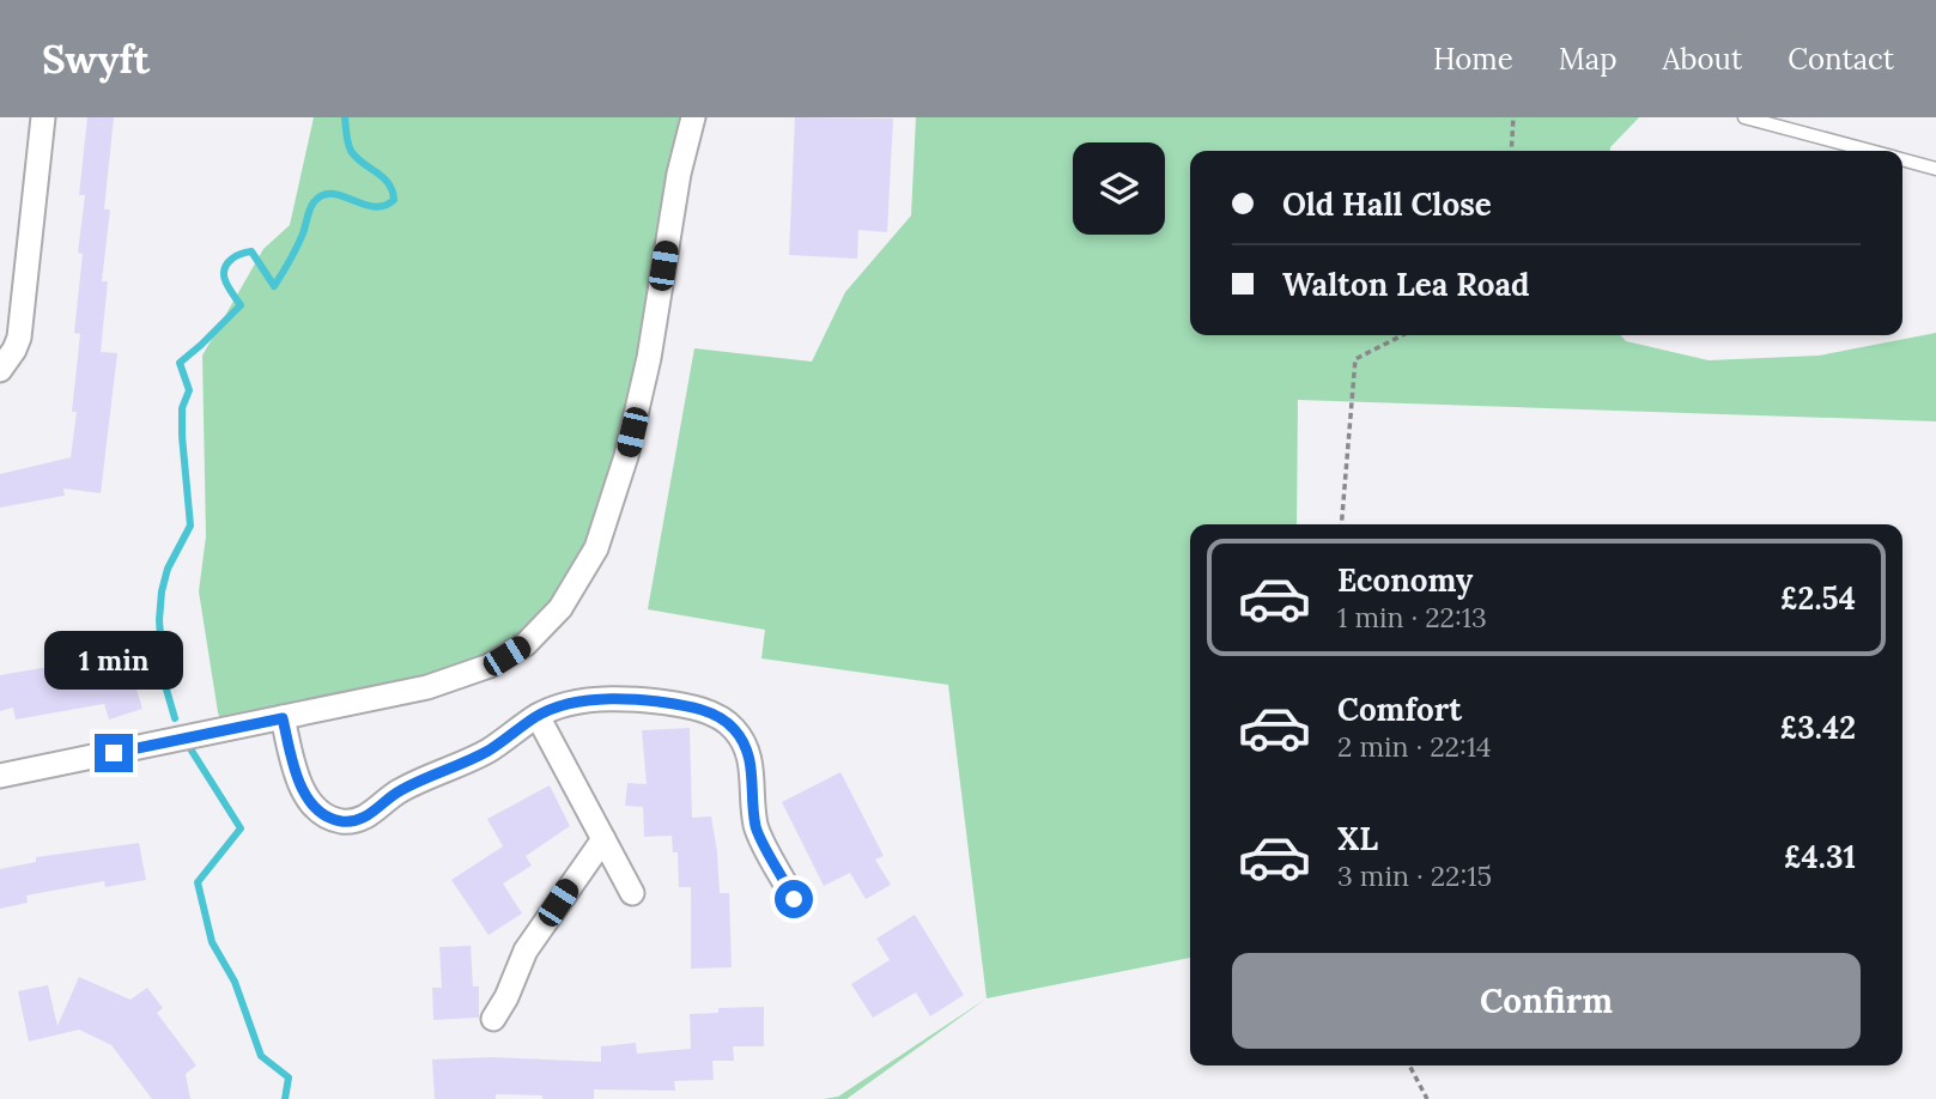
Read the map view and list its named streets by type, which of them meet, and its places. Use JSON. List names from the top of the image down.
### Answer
{
  "page": {
    "header": "Swyft",
    "nav": [
      "Home",
      "Map",
      "About",
      "Contact"
    ],
    "banner": ["Old Hall Close", "Walton Lea Road"],
    "list": [
      {
        "name": "Economy",
        "note": "1 min · 22:13",
        "value": "£2.54"
      },
      {
        "name": "Comfort",
        "note": "2 min · 22:14",
        "value": "£3.42"
      },
      {
        "name": "XL",
        "note": "3 min · 22:15",
        "value": "£4.31"
      }
    ],
    "bubble": "1 min",
    "buttons": "Confirm"
  }
}
